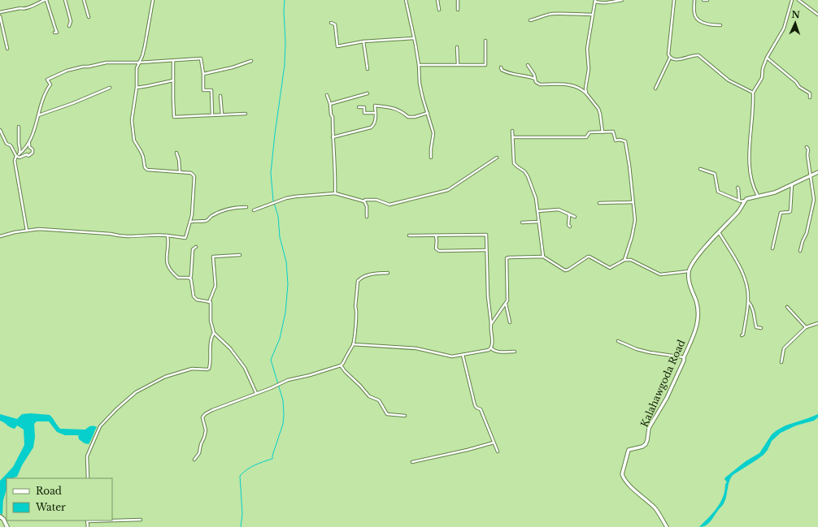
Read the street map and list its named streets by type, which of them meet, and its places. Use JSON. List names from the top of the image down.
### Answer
{
  "streets": {
    "street": ["Kalahawgoda Road"]
  },
  "legend": ["Road", "Water"],
  "north": "top"
}
